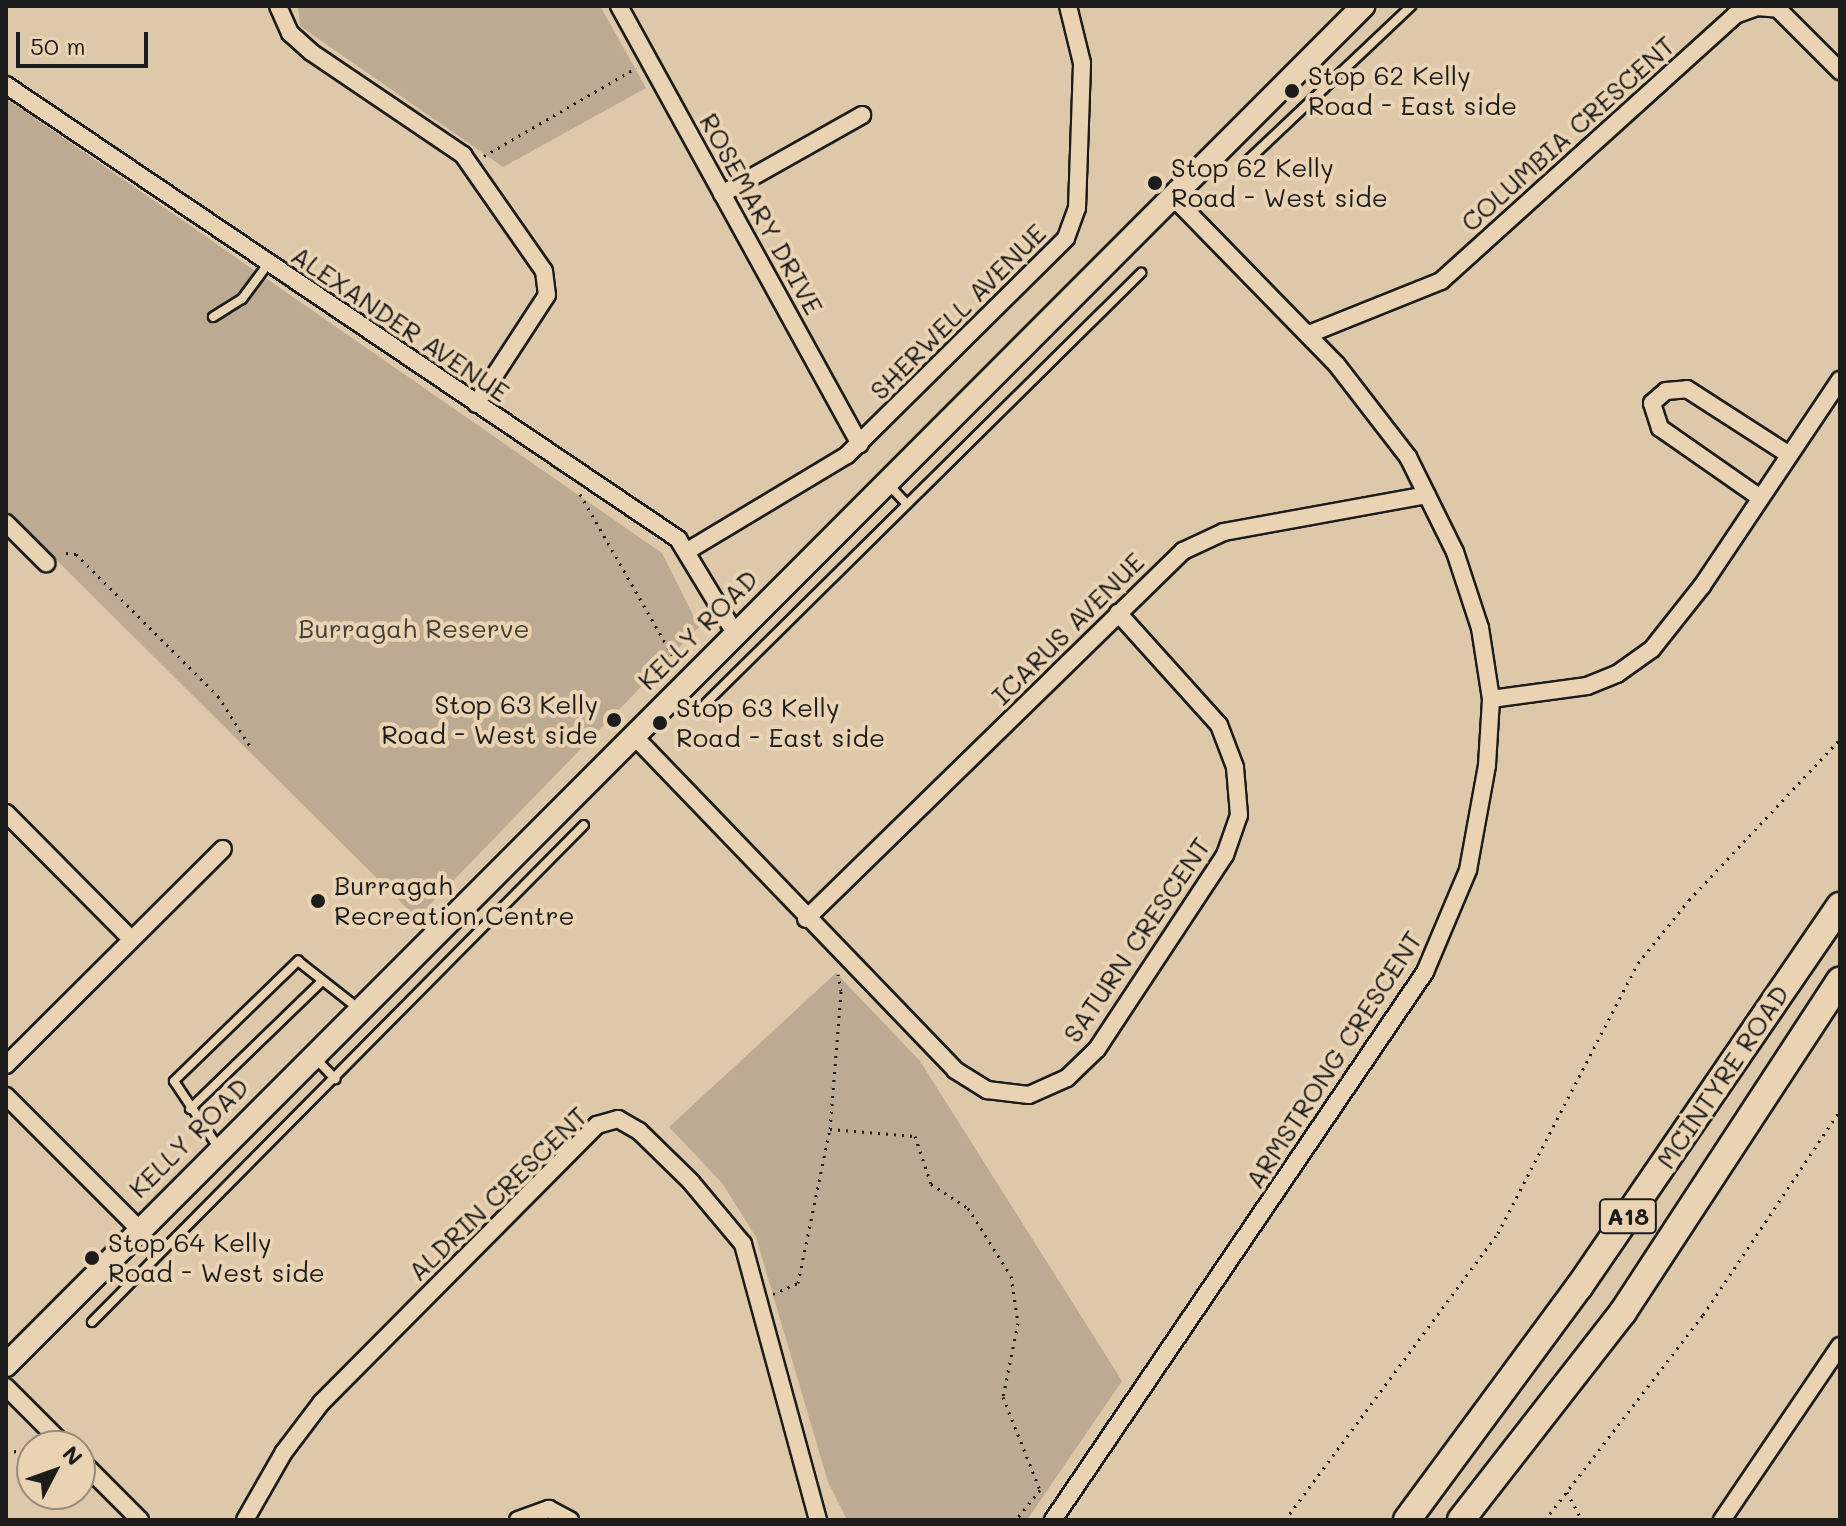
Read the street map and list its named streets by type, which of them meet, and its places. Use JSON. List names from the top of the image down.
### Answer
{
  "streets": {
    "main road": ["MCINTYRE ROAD", "A18"],
    "street": [
      "COLUMBIA CRESCENT",
      "ROSEMARY DRIVE",
      "SHERWELL AVENUE",
      "ALEXANDER AVENUE",
      "ICARUS AVENUE",
      "KELLY ROAD",
      "SATURN CRESCENT",
      "ARMSTRONG CRESCENT",
      "ALDRIN CRESCENT"
    ]
  },
  "crossings": [
    ["COLUMBIA CRESCENT", "ARMSTRONG CRESCENT"],
    ["ROSEMARY DRIVE", "SHERWELL AVENUE"],
    ["SHERWELL AVENUE", "ALEXANDER AVENUE"],
    ["ALEXANDER AVENUE", "KELLY ROAD"],
    ["ICARUS AVENUE", "SATURN CRESCENT"],
    ["ICARUS AVENUE", "ARMSTRONG CRESCENT"],
    ["KELLY ROAD", "SATURN CRESCENT"],
    ["KELLY ROAD", "ARMSTRONG CRESCENT"]
  ],
  "parks": ["Burragah Reserve"],
  "places": [
    "Stop 62 Kelly Road - East side",
    "Stop 62 Kelly Road - West side",
    "Stop 63 Kelly Road - West side",
    "Stop 63 Kelly Road - East side",
    "Burragah Recreation Centre",
    "Stop 64 Kelly Road - West side"
  ],
  "scale_bar": "50 m",
  "north": "top right"
}
